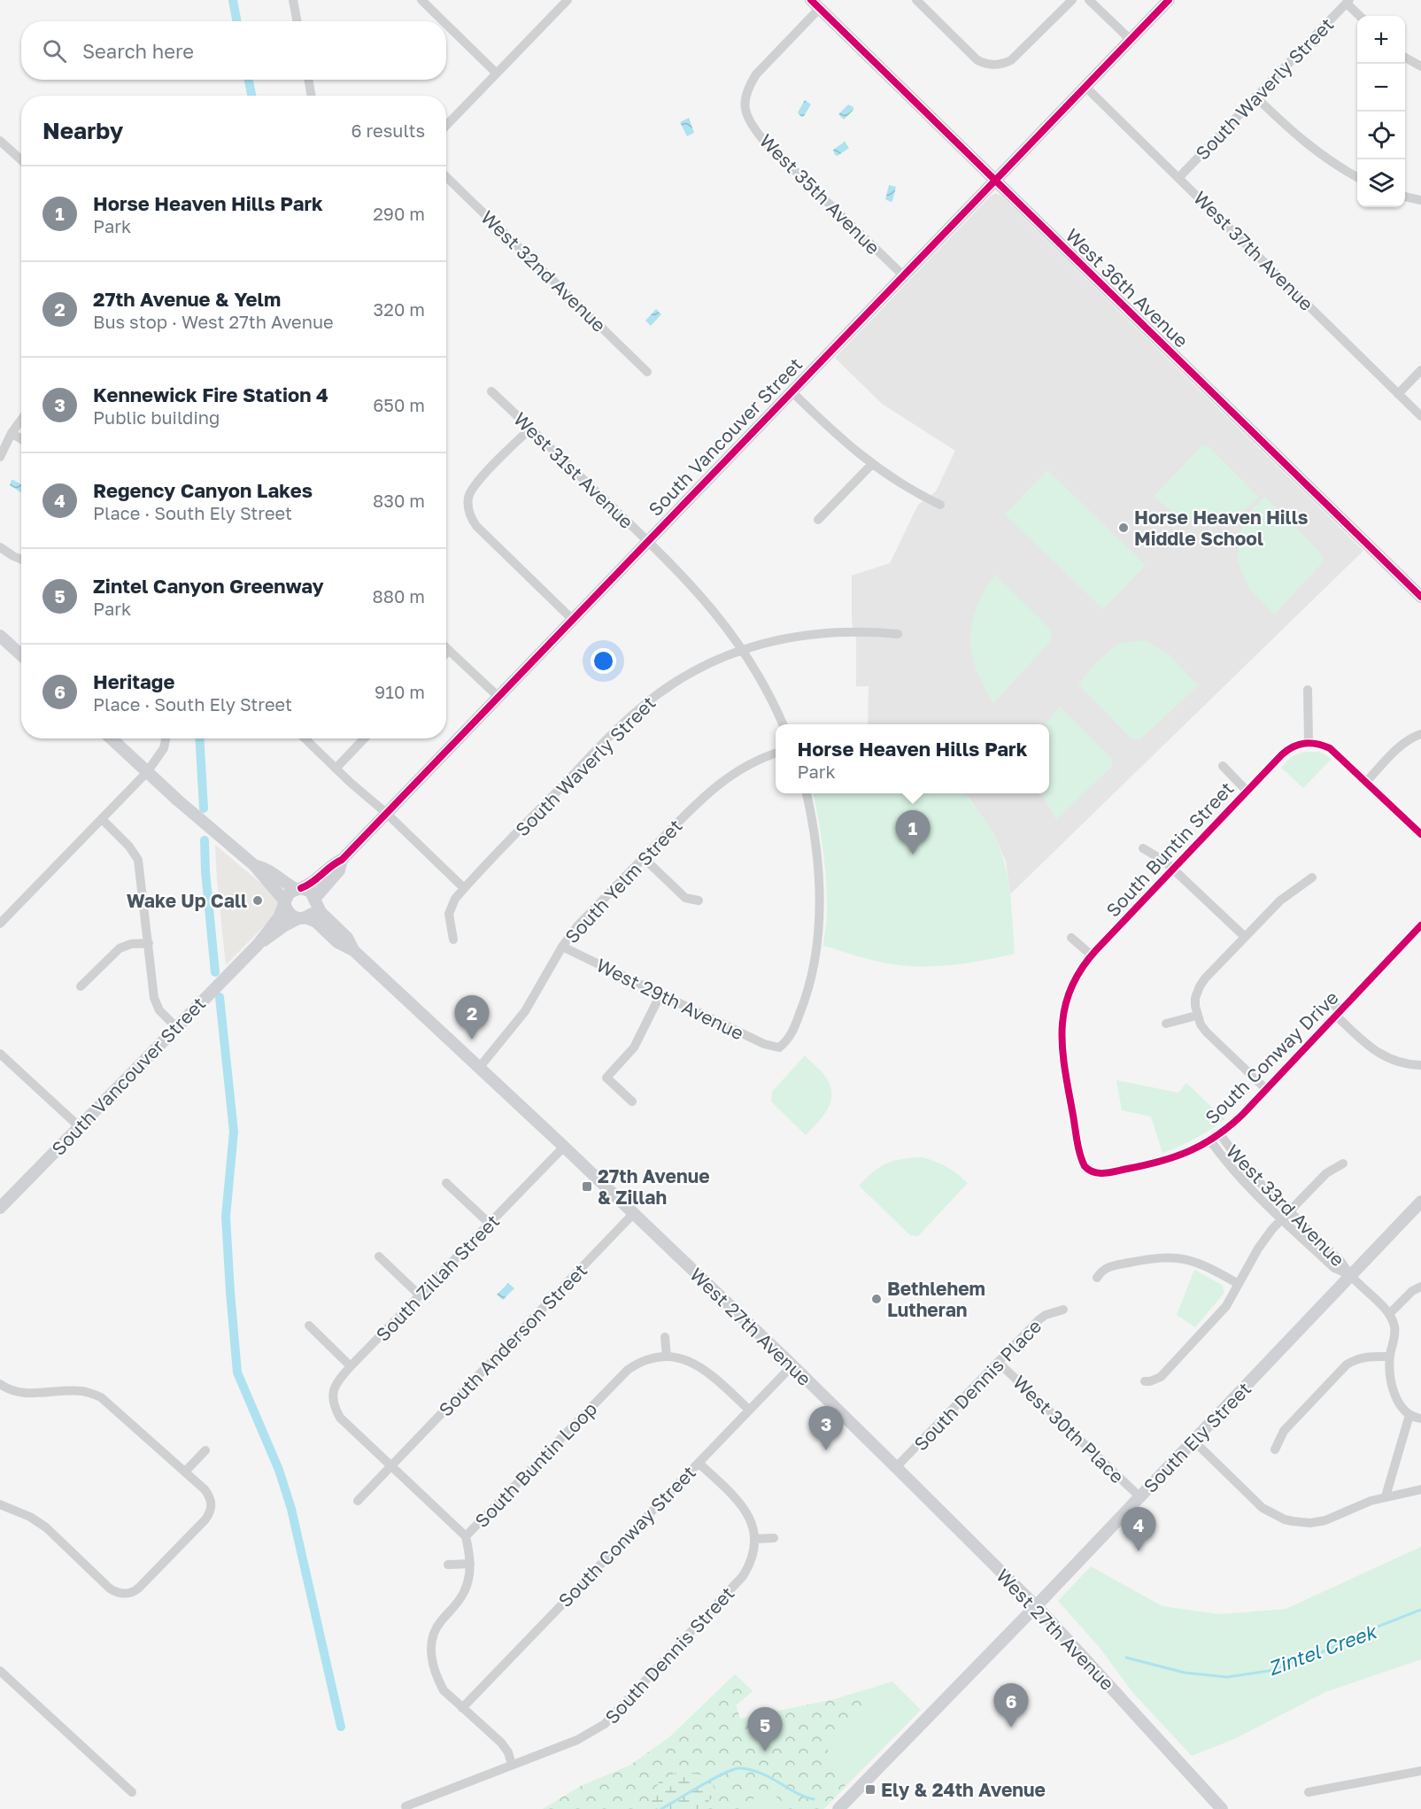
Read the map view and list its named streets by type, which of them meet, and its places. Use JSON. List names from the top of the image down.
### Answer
{
  "streets": {
    "street": [
      "South Waverly Street",
      "West 35th Avenue",
      "West 37th Avenue",
      "West 32nd Avenue",
      "West 36th Avenue",
      "South Vancouver Street",
      "West 31st Avenue",
      "South Buntin Street",
      "South Yelm Street",
      "West 29th Avenue",
      "South Conway Drive",
      "West 33rd Avenue",
      "South Zillah Street",
      "West 27th Avenue",
      "South Anderson Street",
      "South Dennis Place",
      "West 30th Place",
      "South Ely Street",
      "South Buntin Loop",
      "South Conway Street",
      "South Dennis Street"
    ]
  },
  "crossings": [
    ["South Waverly Street", "West 37th Avenue"],
    ["South Waverly Street", "West 31st Avenue"],
    ["West 35th Avenue", "West 36th Avenue"],
    ["West 35th Avenue", "South Vancouver Street"],
    ["West 37th Avenue", "South Vancouver Street"],
    ["West 36th Avenue", "South Vancouver Street"],
    ["South Vancouver Street", "West 31st Avenue"],
    ["South Vancouver Street", "West 27th Avenue"],
    ["South Buntin Street", "South Conway Drive"],
    ["South Yelm Street", "West 29th Avenue"],
    ["South Yelm Street", "West 27th Avenue"],
    ["South Conway Drive", "West 33rd Avenue"],
    ["West 33rd Avenue", "South Ely Street"],
    ["South Zillah Street", "West 27th Avenue"],
    ["South Zillah Street", "South Anderson Street"],
    ["West 27th Avenue", "South Anderson Street"],
    ["West 27th Avenue", "South Dennis Place"],
    ["West 27th Avenue", "South Ely Street"],
    ["West 27th Avenue", "South Conway Street"],
    ["South Dennis Place", "West 30th Place"],
    ["West 30th Place", "South Ely Street"],
    ["South Buntin Loop", "South Conway Street"],
    ["South Buntin Loop", "South Dennis Street"],
    ["South Conway Street", "South Dennis Street"]
  ],
  "water": ["Zintel Creek"],
  "places": {
    "other": ["Horse Heaven Hills Middle School", "Wake Up Call", "Bethlehem Lutheran"],
    "transit": ["27th Avenue & Zillah", "Ely & 24th Avenue"]
  },
  "page": {
    "map_buttons": ["+", "−"],
    "search": "Search here",
    "heading": ["Nearby", "6 results"],
    "list": [
      {
        "mark": "1",
        "name": "Horse Heaven Hills Park",
        "note": "Park",
        "value": "290 m"
      },
      {
        "mark": "2",
        "name": "27th Avenue & Yelm",
        "note": "Bus stop · West 27th Avenue",
        "value": "320 m"
      },
      {
        "mark": "3",
        "name": "Kennewick Fire Station 4",
        "note": "Public building",
        "value": "650 m"
      },
      {
        "mark": "4",
        "name": "Regency Canyon Lakes",
        "note": "Place · South Ely Street",
        "value": "830 m"
      },
      {
        "mark": "5",
        "name": "Zintel Canyon Greenway",
        "note": "Park",
        "value": "880 m"
      },
      {
        "mark": "6",
        "name": "Heritage",
        "note": "Place · South Ely Street",
        "value": "910 m"
      }
    ],
    "popup": ["Horse Heaven Hills Park", "Park"],
    "pins": [
      "1",
      "2",
      "3",
      "4",
      "6",
      "5"
    ]
  }
}
